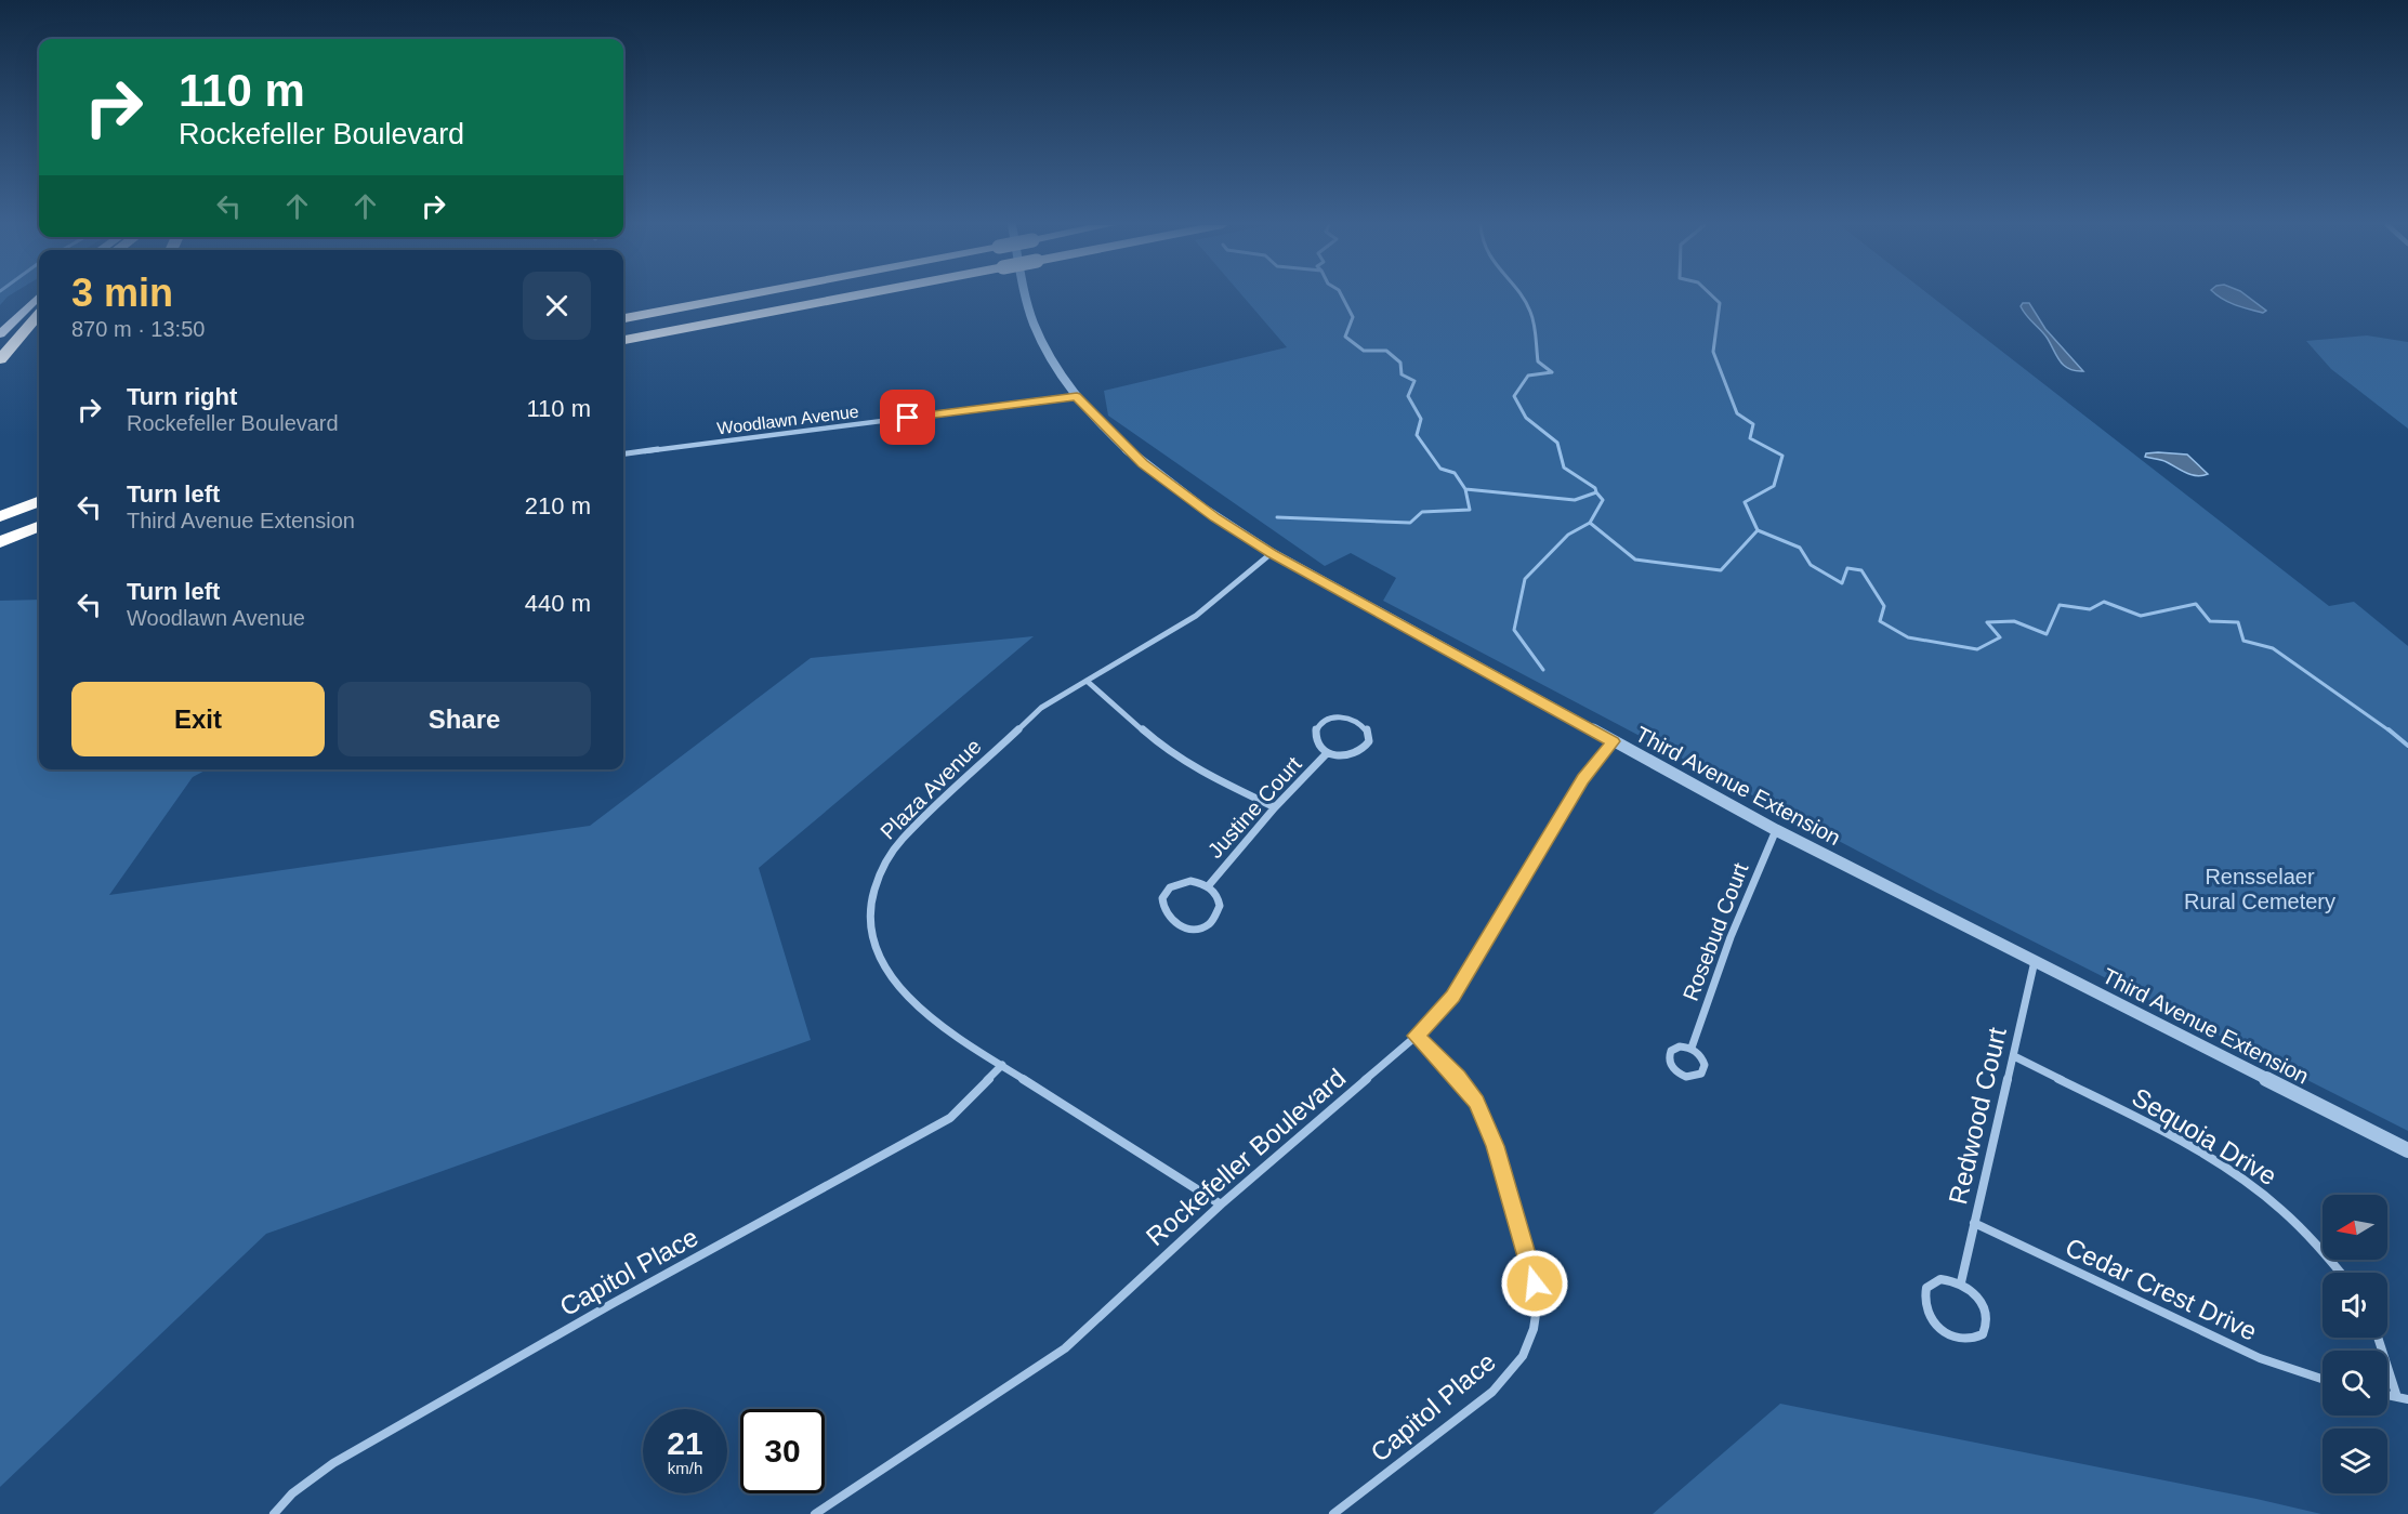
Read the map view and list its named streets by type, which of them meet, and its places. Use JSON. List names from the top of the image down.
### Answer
{
  "streets": {
    "street": [
      "Woodlawn Avenue",
      "Third Avenue Extension",
      "Plaza Avenue",
      "Justine Court",
      "Rosebud Court",
      "Redwood Court",
      "Sequoia Drive",
      "Rockefeller Boulevard",
      "Capitol Place",
      "Cedar Crest Drive"
    ]
  },
  "crossings": [
    ["Woodlawn Avenue", "Third Avenue Extension"],
    ["Third Avenue Extension", "Plaza Avenue"],
    ["Third Avenue Extension", "Rosebud Court"],
    ["Third Avenue Extension", "Redwood Court"],
    ["Third Avenue Extension", "Rockefeller Boulevard"],
    ["Plaza Avenue", "Rockefeller Boulevard"],
    ["Plaza Avenue", "Capitol Place"],
    ["Redwood Court", "Sequoia Drive"],
    ["Redwood Court", "Cedar Crest Drive"],
    ["Rockefeller Boulevard", "Capitol Place"]
  ],
  "parks": ["Rensselaer Rural Cemetery"],
  "north": "left",
  "page": {
    "turn": ["110 m", "Rockefeller Boulevard"],
    "heading": ["3 min", "870 m · 13:50"],
    "list": [
      {
        "name": "Turn right",
        "note": "Rockefeller Boulevard",
        "value": "110 m"
      },
      {
        "name": "Turn left",
        "note": "Third Avenue Extension",
        "value": "210 m"
      },
      {
        "name": "Turn left",
        "note": "Woodlawn Avenue",
        "value": "440 m"
      }
    ],
    "buttons": ["Exit", "Share"],
    "speed": "21 km/h",
    "limit": "30"
  }
}
